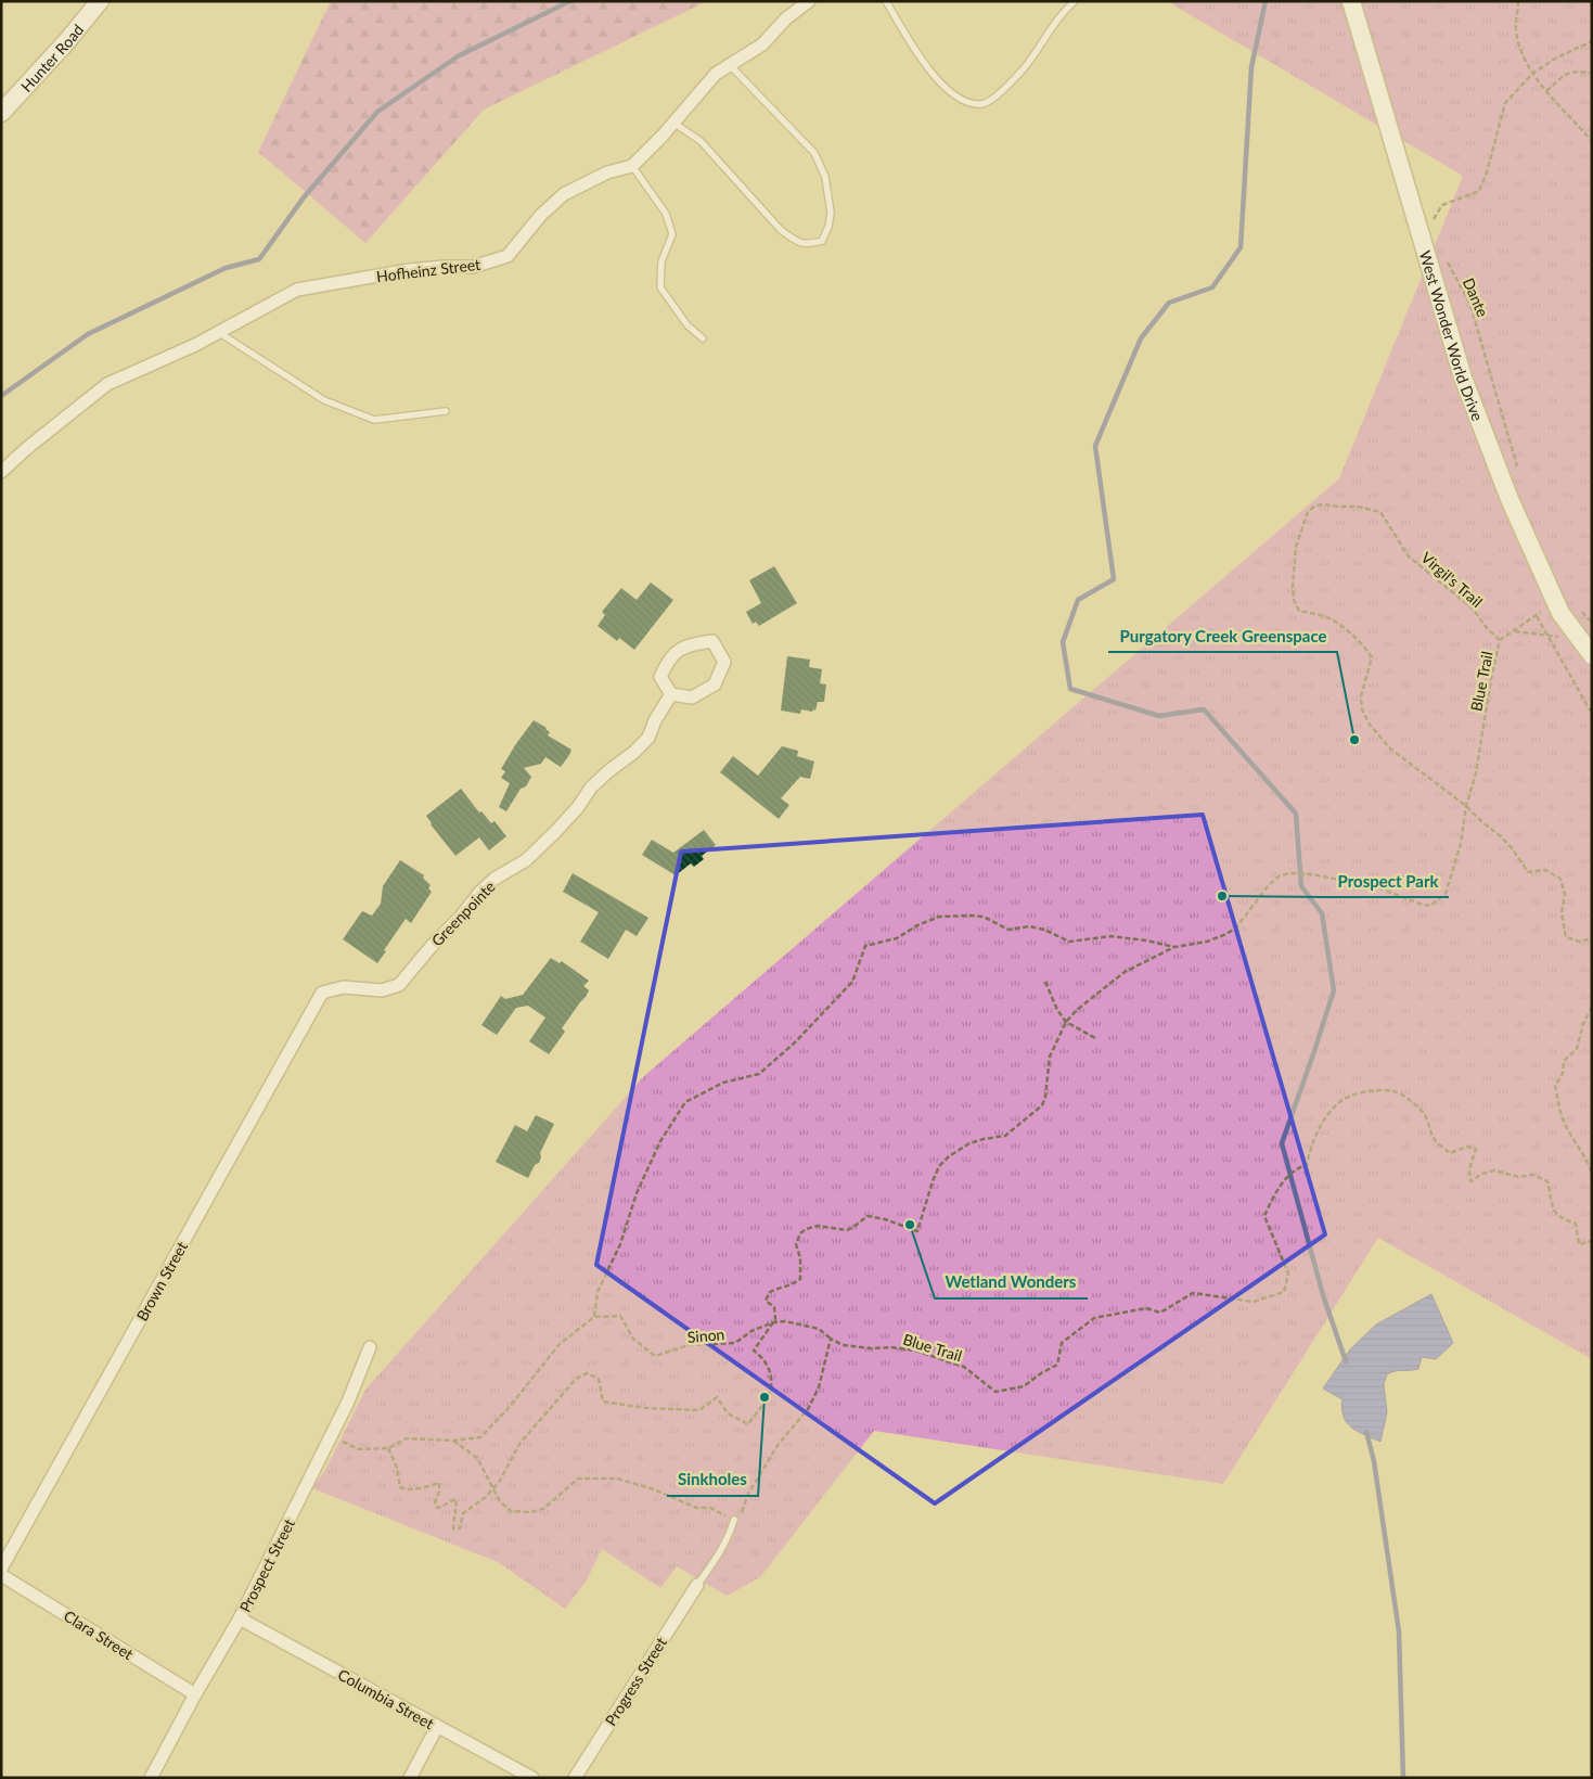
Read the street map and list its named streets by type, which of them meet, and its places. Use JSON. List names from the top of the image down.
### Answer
{
  "streets": {
    "main road": ["Hunter Road", "West Wonder World Drive"],
    "street": [
      "Hofheinz Street",
      "Greenpointe",
      "Brown Street",
      "Prospect Street",
      "Clara Street",
      "Progress Street",
      "Columbia Street"
    ],
    "path": [
      "Dante",
      "Virgil's Trail",
      "Blue Trail",
      "Sinon"
    ]
  },
  "crossings": [
    ["Virgil's Trail", "Blue Trail"],
    ["Blue Trail", "Sinon"],
    ["Greenpointe", "Brown Street"],
    ["Prospect Street", "Clara Street"],
    ["Prospect Street", "Columbia Street"]
  ],
  "places": [
    "Purgatory Creek Greenspace",
    "Prospect Park",
    "Wetland Wonders",
    "Sinkholes"
  ]
}
